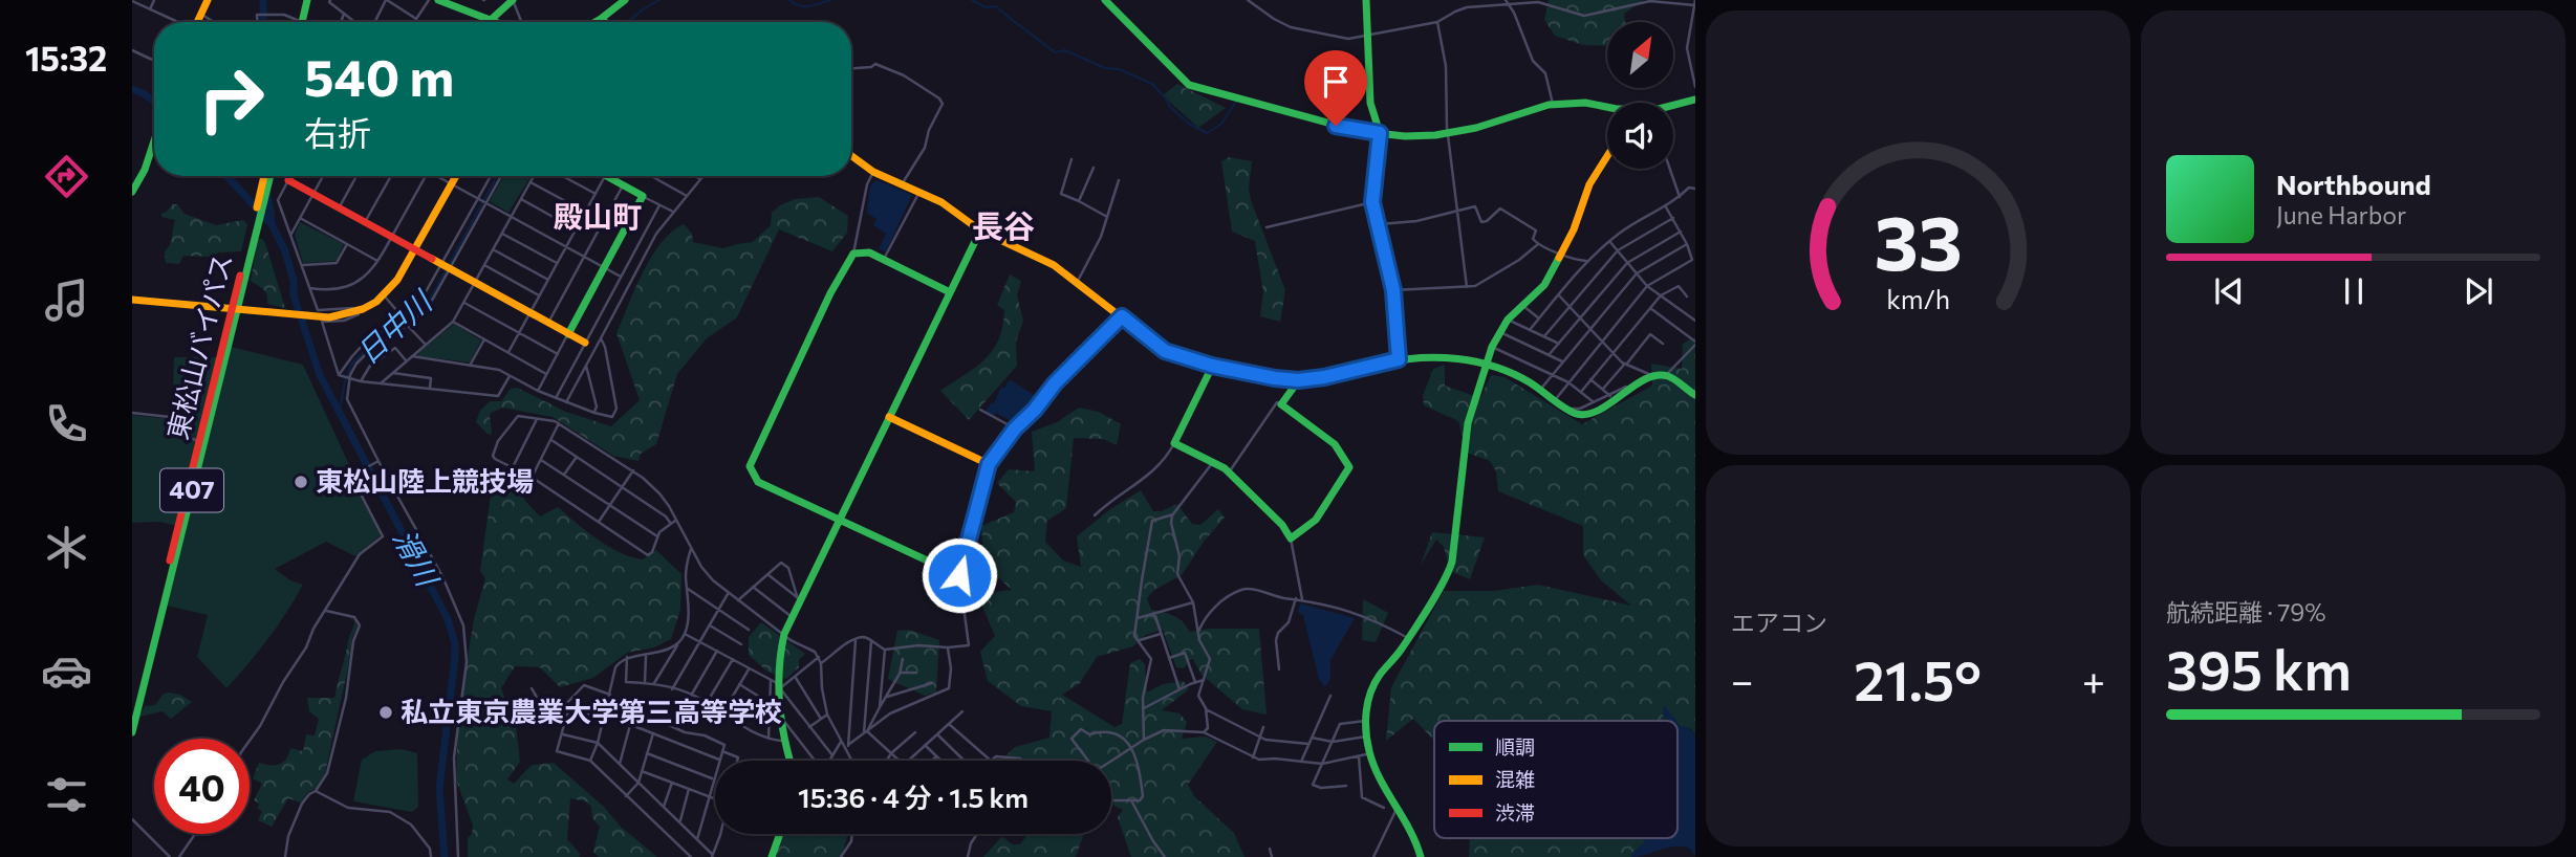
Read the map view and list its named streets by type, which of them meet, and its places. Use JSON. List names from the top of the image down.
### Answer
{
  "streets": {
    "main road": ["東松山バイパス", "407"]
  },
  "districts": ["殿山町", "長谷"],
  "water": ["日中川", "滑川"],
  "places": ["東松山陸上競技場", "私立東京農業大学第三高等学校"],
  "legend": ["順調", "混雑", "渋滞"],
  "north": "top right",
  "page": {
    "tabs": "15:32",
    "turn": ["540 m", "右折"],
    "song": ["Northbound", "June Harbor"],
    "tile": [
      "エアコン",
      ["航続距離 · 79%", "395 km"]
    ],
    "heat": ["−", "21.5°", "+"],
    "limit": "40",
    "trip": "15:36 · 4 分 · 1.5 km",
    "gauge": ["33", "km/h"]
  }
}
